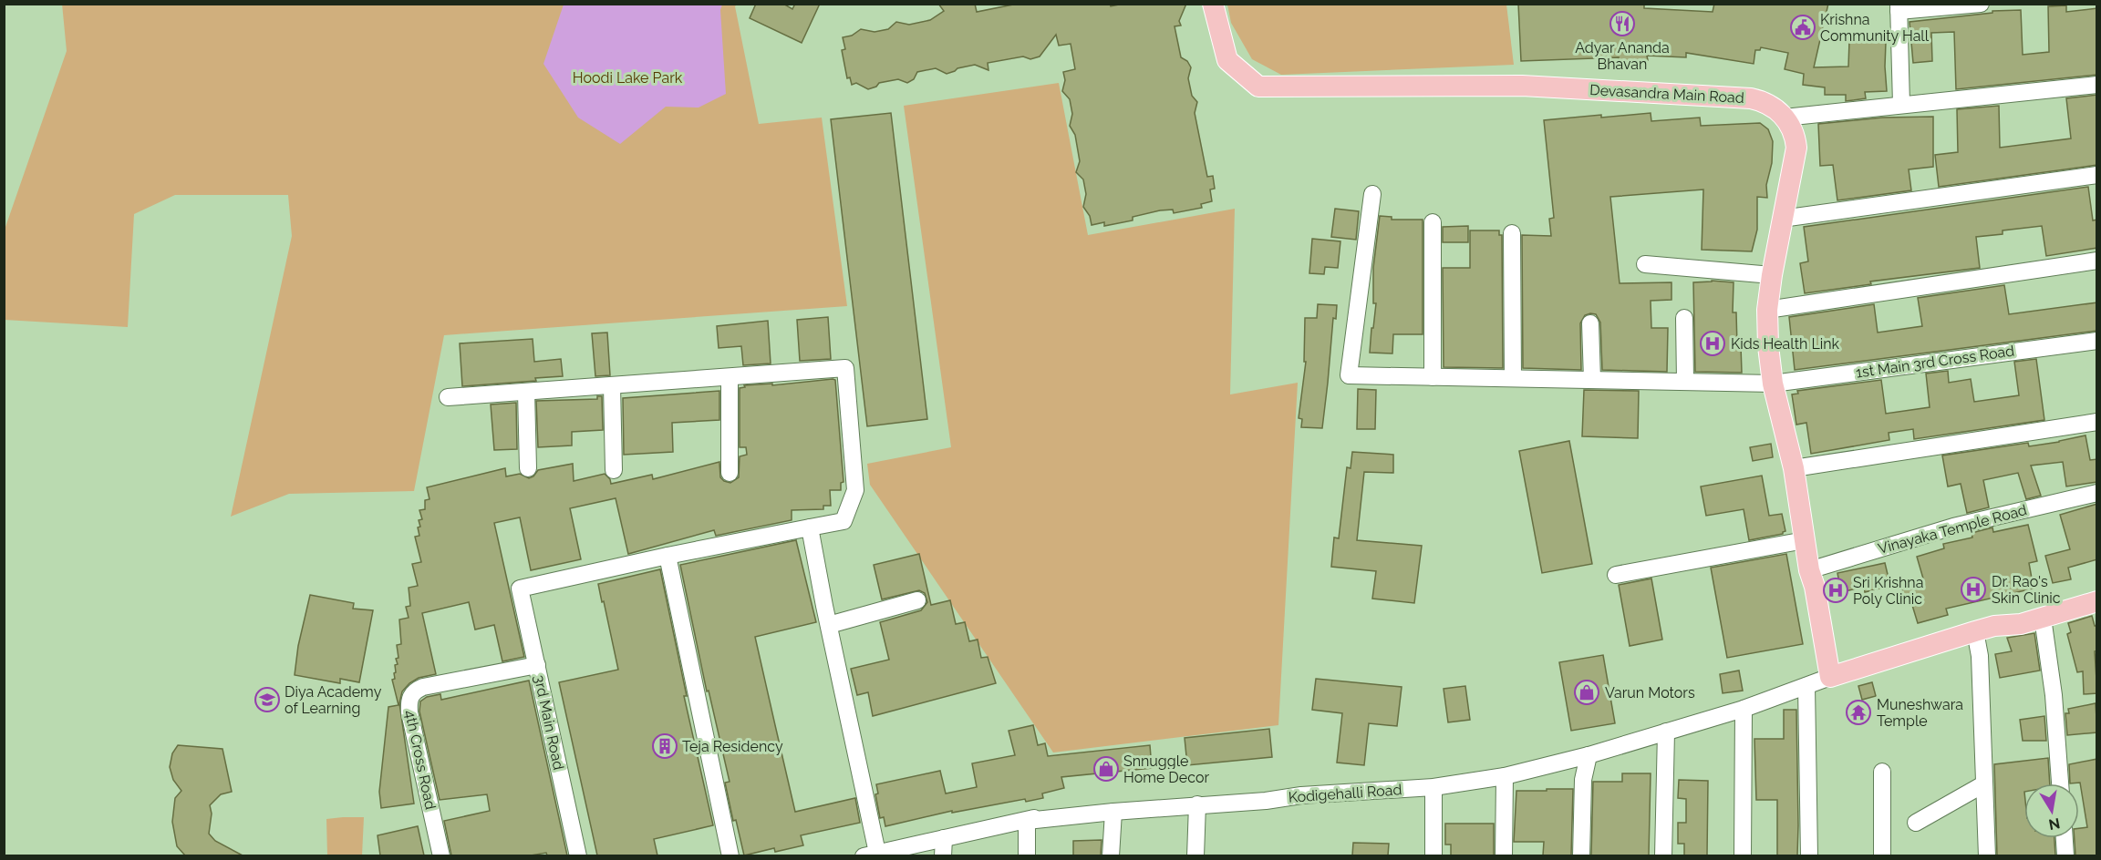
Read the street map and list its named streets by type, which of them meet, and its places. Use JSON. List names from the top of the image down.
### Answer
{
  "streets": {
    "main road": ["Devasandra Main Road"],
    "street": [
      "1st Main 3rd Cross Road",
      "Vinayaka Temple Road",
      "3rd Main Road",
      "4th Cross Road",
      "Kodigehalli Road"
    ]
  },
  "crossings": [
    ["3rd Main Road", "4th Cross Road"]
  ],
  "parks": ["Hoodi Lake Park"],
  "places": {
    "restaurant": ["Adyar Ananda Bhavan"],
    "public building": ["Krishna Community Hall"],
    "hospital": ["Kids Health Link", "Dr. Rao's Skin Clinic", "Sri Krishna Poly Clinic"],
    "shop": ["Varun Motors", "Snnuggle Home Decor"],
    "school or university": ["Diya Academy of Learning"],
    "temple": ["Muneshwara Temple"],
    "building": ["Teja Residency"]
  },
  "north": "bottom"
}
